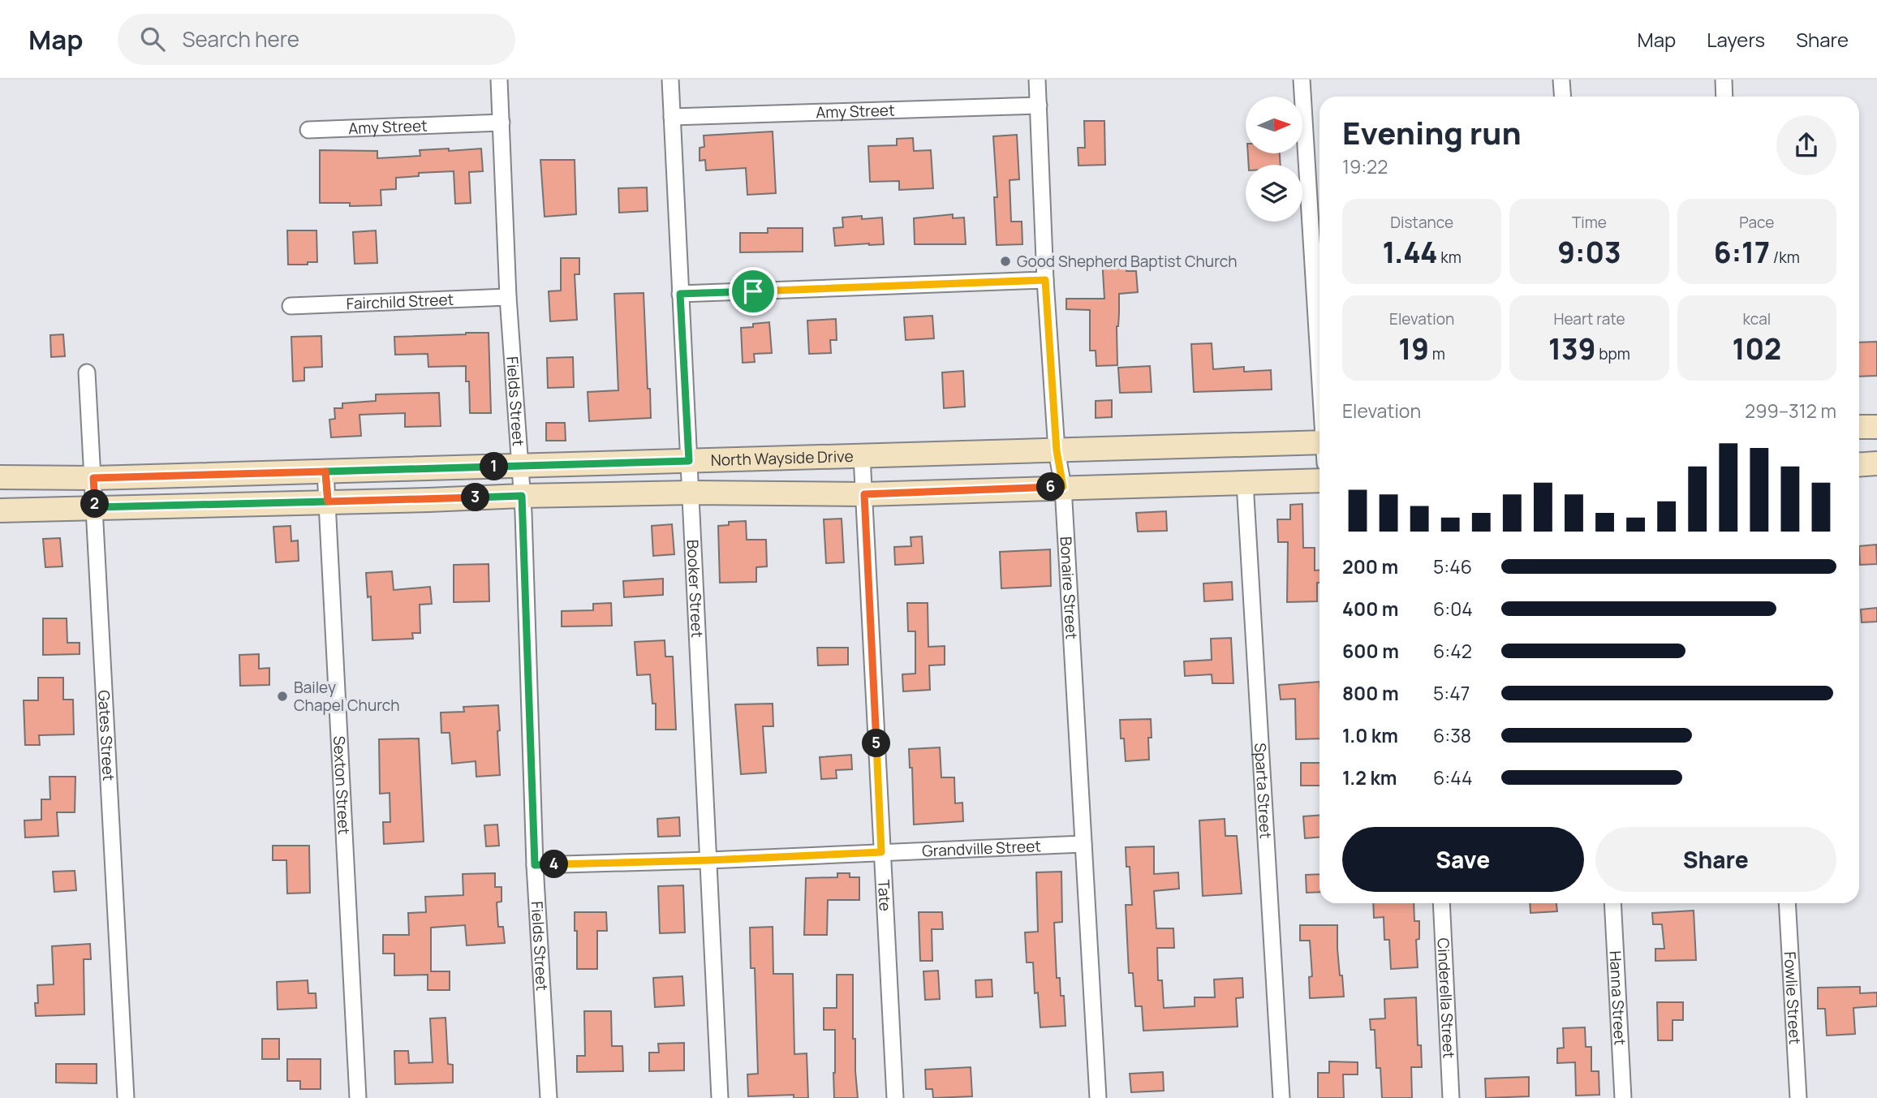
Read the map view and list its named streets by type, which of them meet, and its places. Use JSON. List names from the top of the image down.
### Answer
{
  "streets": {
    "main road": ["North Wayside Drive"],
    "street": [
      "Amy Street",
      "Fairchild Street",
      "Fields Street",
      "Booker Street",
      "Bonaire Street",
      "Gates Street",
      "Sexton Street",
      "Sparta Street",
      "Grandville Street",
      "Tate",
      "Cinderella Street",
      "Hanna Street",
      "Fowlie Street"
    ]
  },
  "crossings": [
    ["Amy Street", "Fields Street"],
    ["Amy Street", "Booker Street"],
    ["Amy Street", "Bonaire Street"],
    ["Fairchild Street", "Fields Street"],
    ["Fields Street", "North Wayside Drive"],
    ["Fields Street", "Grandville Street"],
    ["North Wayside Drive", "Booker Street"],
    ["North Wayside Drive", "Bonaire Street"],
    ["North Wayside Drive", "Gates Street"],
    ["North Wayside Drive", "Sexton Street"],
    ["North Wayside Drive", "Sparta Street"],
    ["North Wayside Drive", "Tate"],
    ["Booker Street", "Grandville Street"],
    ["Bonaire Street", "Grandville Street"],
    ["Grandville Street", "Tate"]
  ],
  "places": ["Good Shepherd Baptist Church", "Bailey Chapel Church"],
  "north": "right",
  "page": {
    "header": "Map",
    "search": "Search here",
    "nav": ["Map", "Layers", "Share"],
    "heading": ["Evening run", "19:22"],
    "stats": [
      ["Distance", "1.44 km"],
      ["Time", "9:03"],
      ["Pace", "6:17 /km"],
      ["Elevation", "19 m"],
      ["Heart rate", "139 bpm"],
      ["kcal", "102"]
    ],
    "chart": ["Elevation", "299–312 m"],
    "pins": [
      "1",
      "6",
      "3",
      "2",
      "5",
      "4"
    ],
    "list": [
      {
        "name": "200 m",
        "note": "5:46"
      },
      {
        "name": "400 m",
        "note": "6:04"
      },
      {
        "name": "600 m",
        "note": "6:42"
      },
      {
        "name": "800 m",
        "note": "5:47"
      },
      {
        "name": "1.0 km",
        "note": "6:38"
      },
      {
        "name": "1.2 km",
        "note": "6:44"
      }
    ],
    "buttons": ["Save", "Share"]
  }
}
